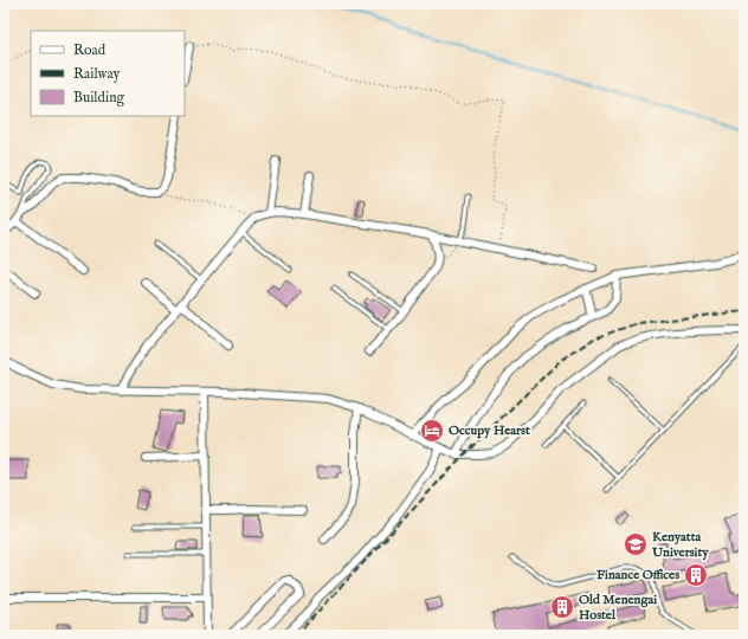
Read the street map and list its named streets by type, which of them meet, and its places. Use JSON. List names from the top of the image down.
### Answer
{
  "places": {
    "hotel": ["Occupy Hearst"],
    "school or university": ["Kenyatta University"],
    "building": ["Finance Offices", "Old Menengai Hostel"]
  },
  "legend": ["Road", "Railway", "Building"]
}
